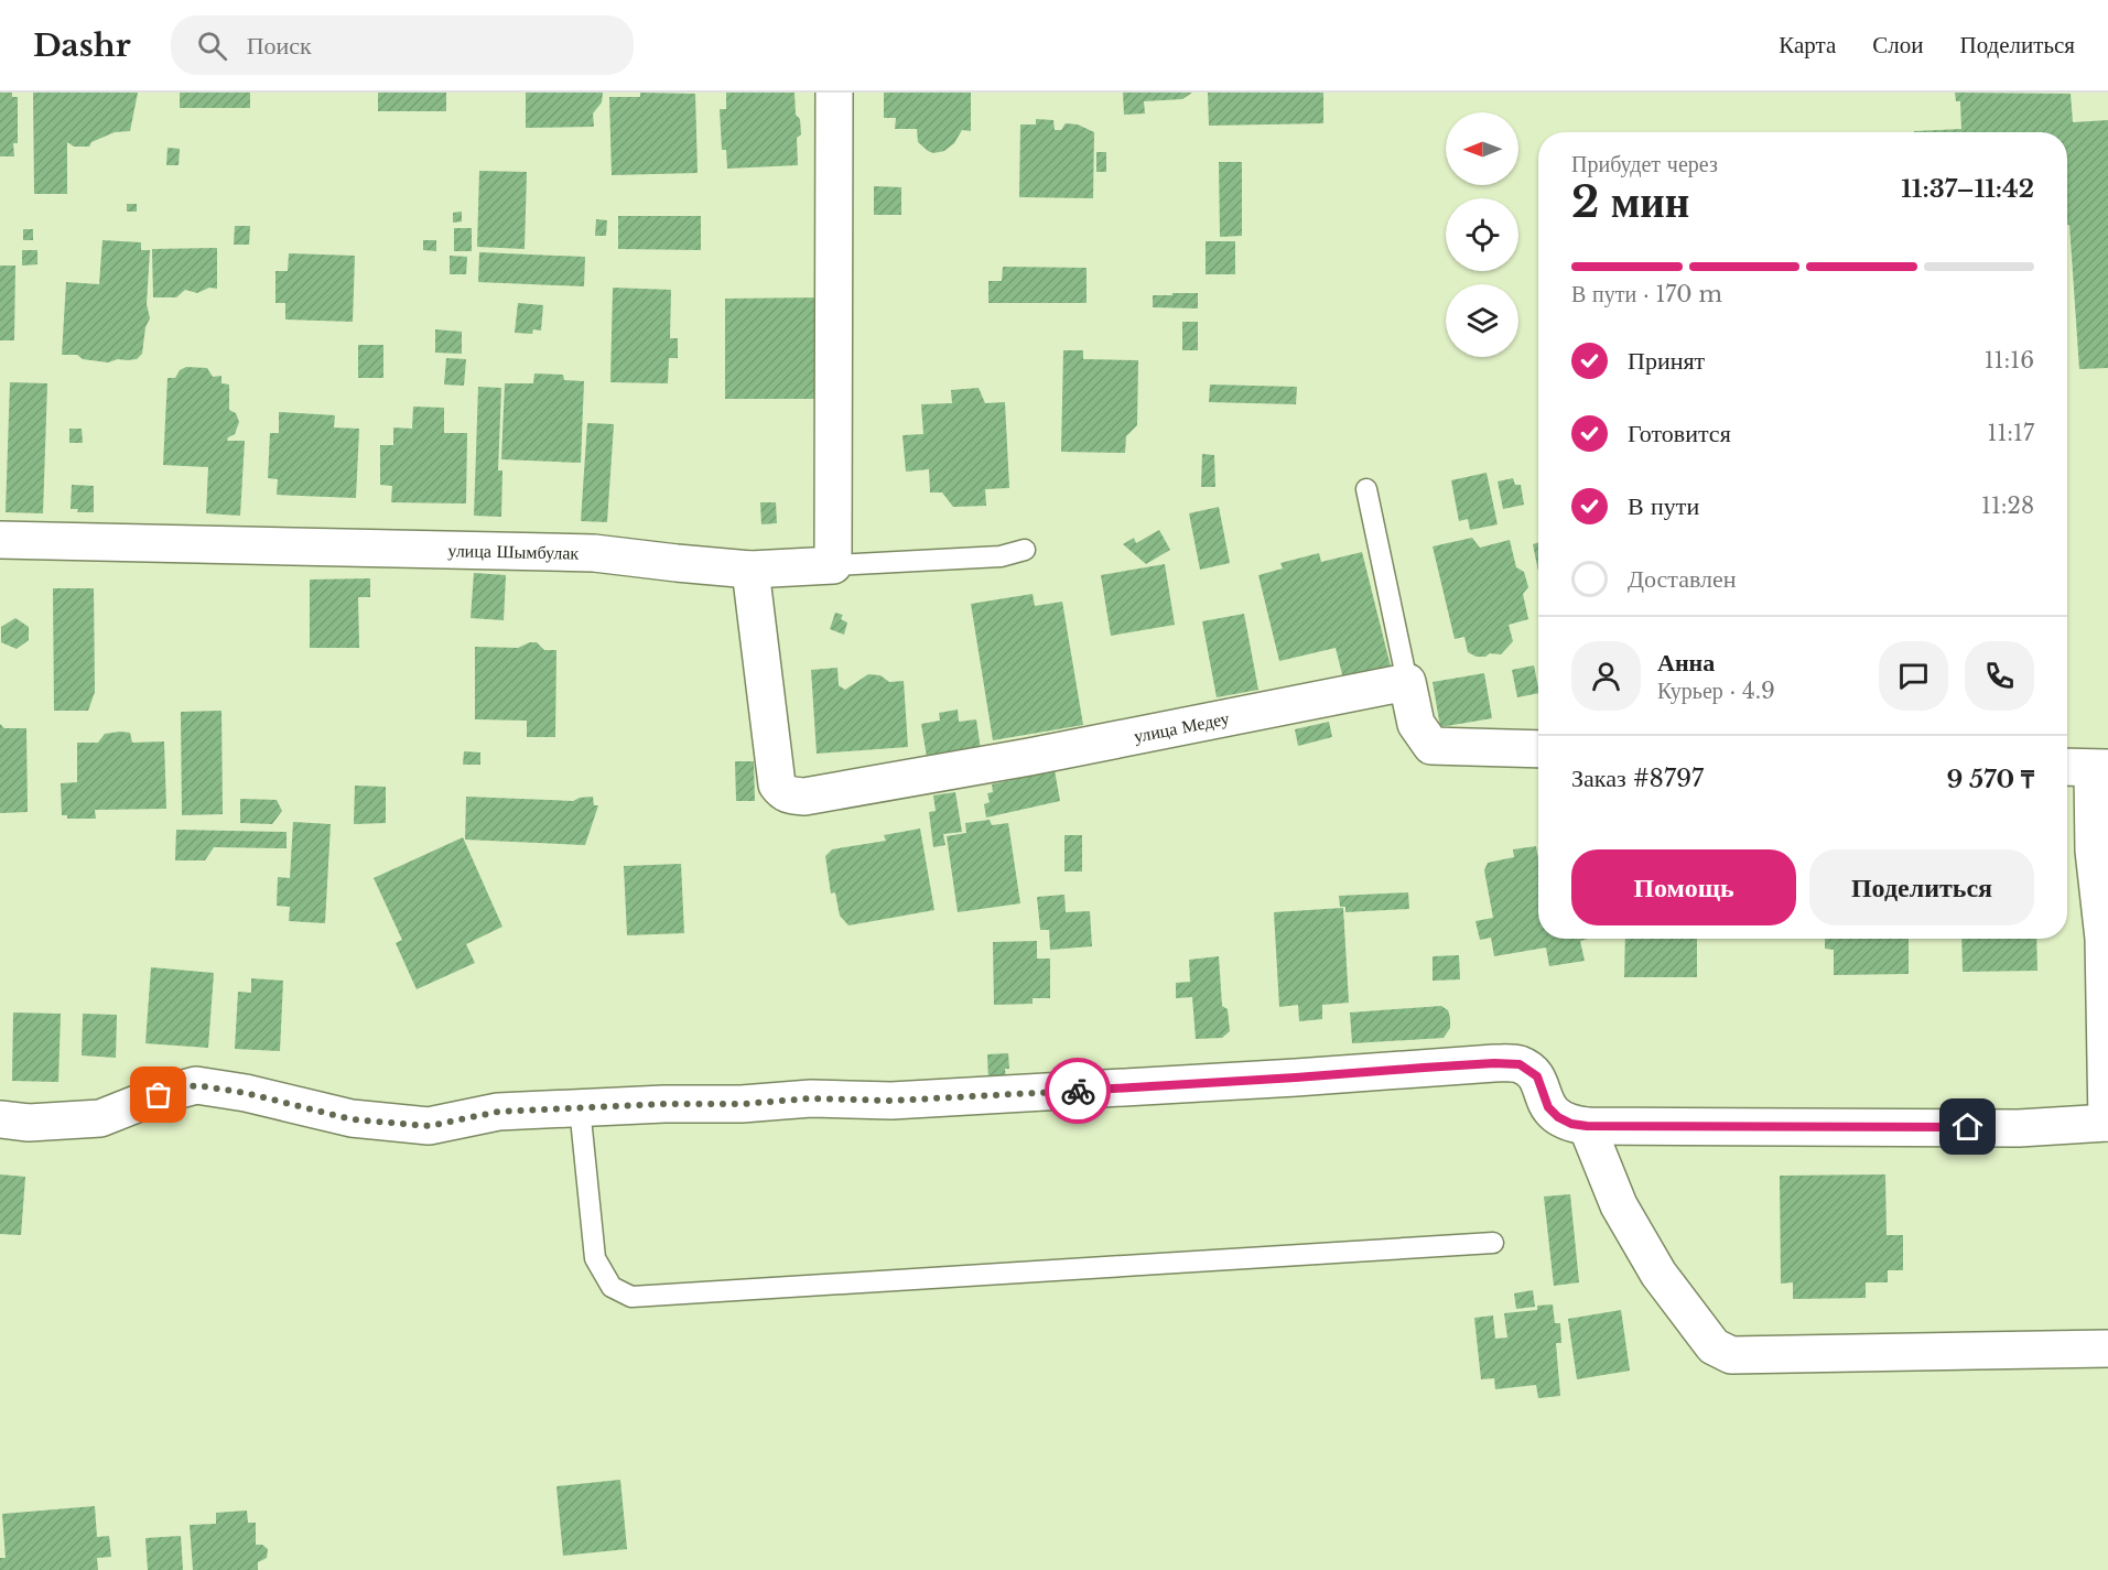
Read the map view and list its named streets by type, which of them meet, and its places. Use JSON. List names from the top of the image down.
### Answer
{
  "streets": {
    "street": ["улица Шымбулак", "улица Медеу"]
  },
  "crossings": [
    ["улица Шымбулак", "улица Медеу"]
  ],
  "north": "left",
  "page": {
    "header": "Dashr",
    "search": "Поиск",
    "nav": ["Карта", "Слои", "Поделиться"],
    "heading": ["2 мин", "Прибудет через", "11:37–11:42"],
    "panel": [
      "Анна",
      "Курьер · 4.9",
      "Заказ #8797",
      "9 570 ₸"
    ],
    "bar": "В пути · 170 m",
    "list": [
      ["Принят", "11:16"],
      ["Готовится", "11:17"],
      ["В пути", "11:28"],
      "Доставлен"
    ],
    "buttons": ["Помощь", "Поделиться"]
  }
}
